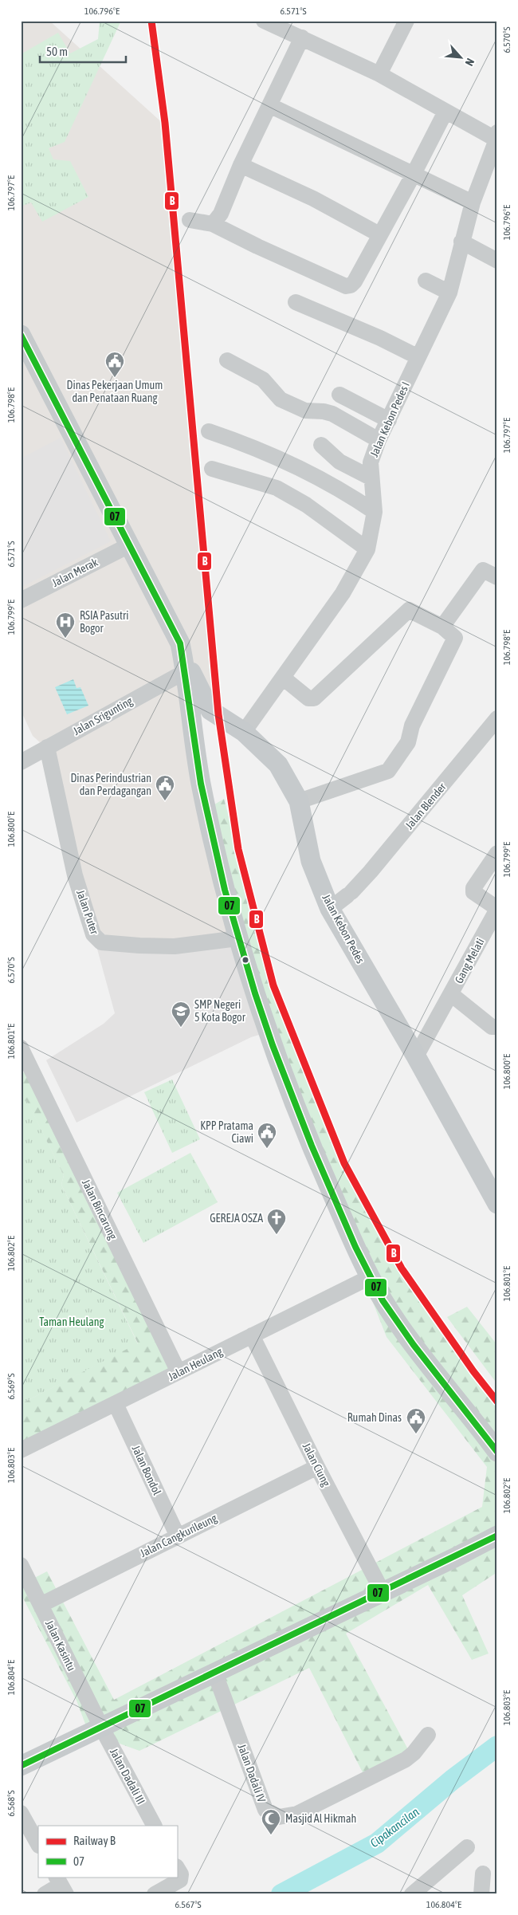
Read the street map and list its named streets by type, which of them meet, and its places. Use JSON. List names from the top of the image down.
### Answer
{
  "streets": {
    "main road": ["Jalan Kebon Pedes"],
    "street": [
      "Jalan Kebon Pedes I",
      "Jalan Merak",
      "Jalan Srigunting",
      "Jalan Blender",
      "Jalan Puter",
      "Gang Melati",
      "Jalan Bincarung",
      "Jalan Heulang",
      "Jalan Ciung",
      "Jalan Bondol",
      "Jalan Cangkurileung",
      "Jalan Kasintu",
      "Jalan Dadali IV",
      "Jalan Dadali III"
    ]
  },
  "crossings": [
    ["Jalan Kebon Pedes I", "Jalan Kebon Pedes"],
    ["Jalan Srigunting", "Jalan Puter"],
    ["Jalan Blender", "Jalan Kebon Pedes"],
    ["Jalan Kebon Pedes", "Gang Melati"],
    ["Jalan Bincarung", "Jalan Heulang"],
    ["Jalan Heulang", "Jalan Ciung"],
    ["Jalan Heulang", "Jalan Bondol"],
    ["Jalan Ciung", "Jalan Cangkurileung"],
    ["Jalan Bondol", "Jalan Cangkurileung"],
    ["Jalan Cangkurileung", "Jalan Kasintu"],
    ["Jalan Kasintu", "Jalan Dadali III"]
  ],
  "water": ["Cipakancilan"],
  "parks": ["Taman Heulang"],
  "places": {
    "public building": [
      "Dinas Pekerjaan Umum dan Penataan Ruang",
      "Dinas Perindustrian dan Perdagangan",
      "KPP Pratama Ciawi",
      "Rumah Dinas"
    ],
    "hospital": ["RSIA Pasutri Bogor"],
    "school or university": ["SMP Negeri 5 Kota Bogor"],
    "church": ["GEREJA OSZA"],
    "mosque": ["Masjid Al Hikmah"]
  },
  "lines": ["rail line B", "transit line 07"],
  "legend": ["Railway B", "07"],
  "scale_bar": "50 m",
  "north": "bottom right",
  "coordinates": [
    "106.796°E",
    "6.571°S",
    "6.570°S",
    "106.797°E",
    "106.798°E",
    "106.799°E",
    "106.800°E",
    "106.801°E",
    "106.802°E",
    "6.569°S",
    "106.803°E",
    "106.804°E",
    "6.568°S",
    "6.567°S"
  ]
}
